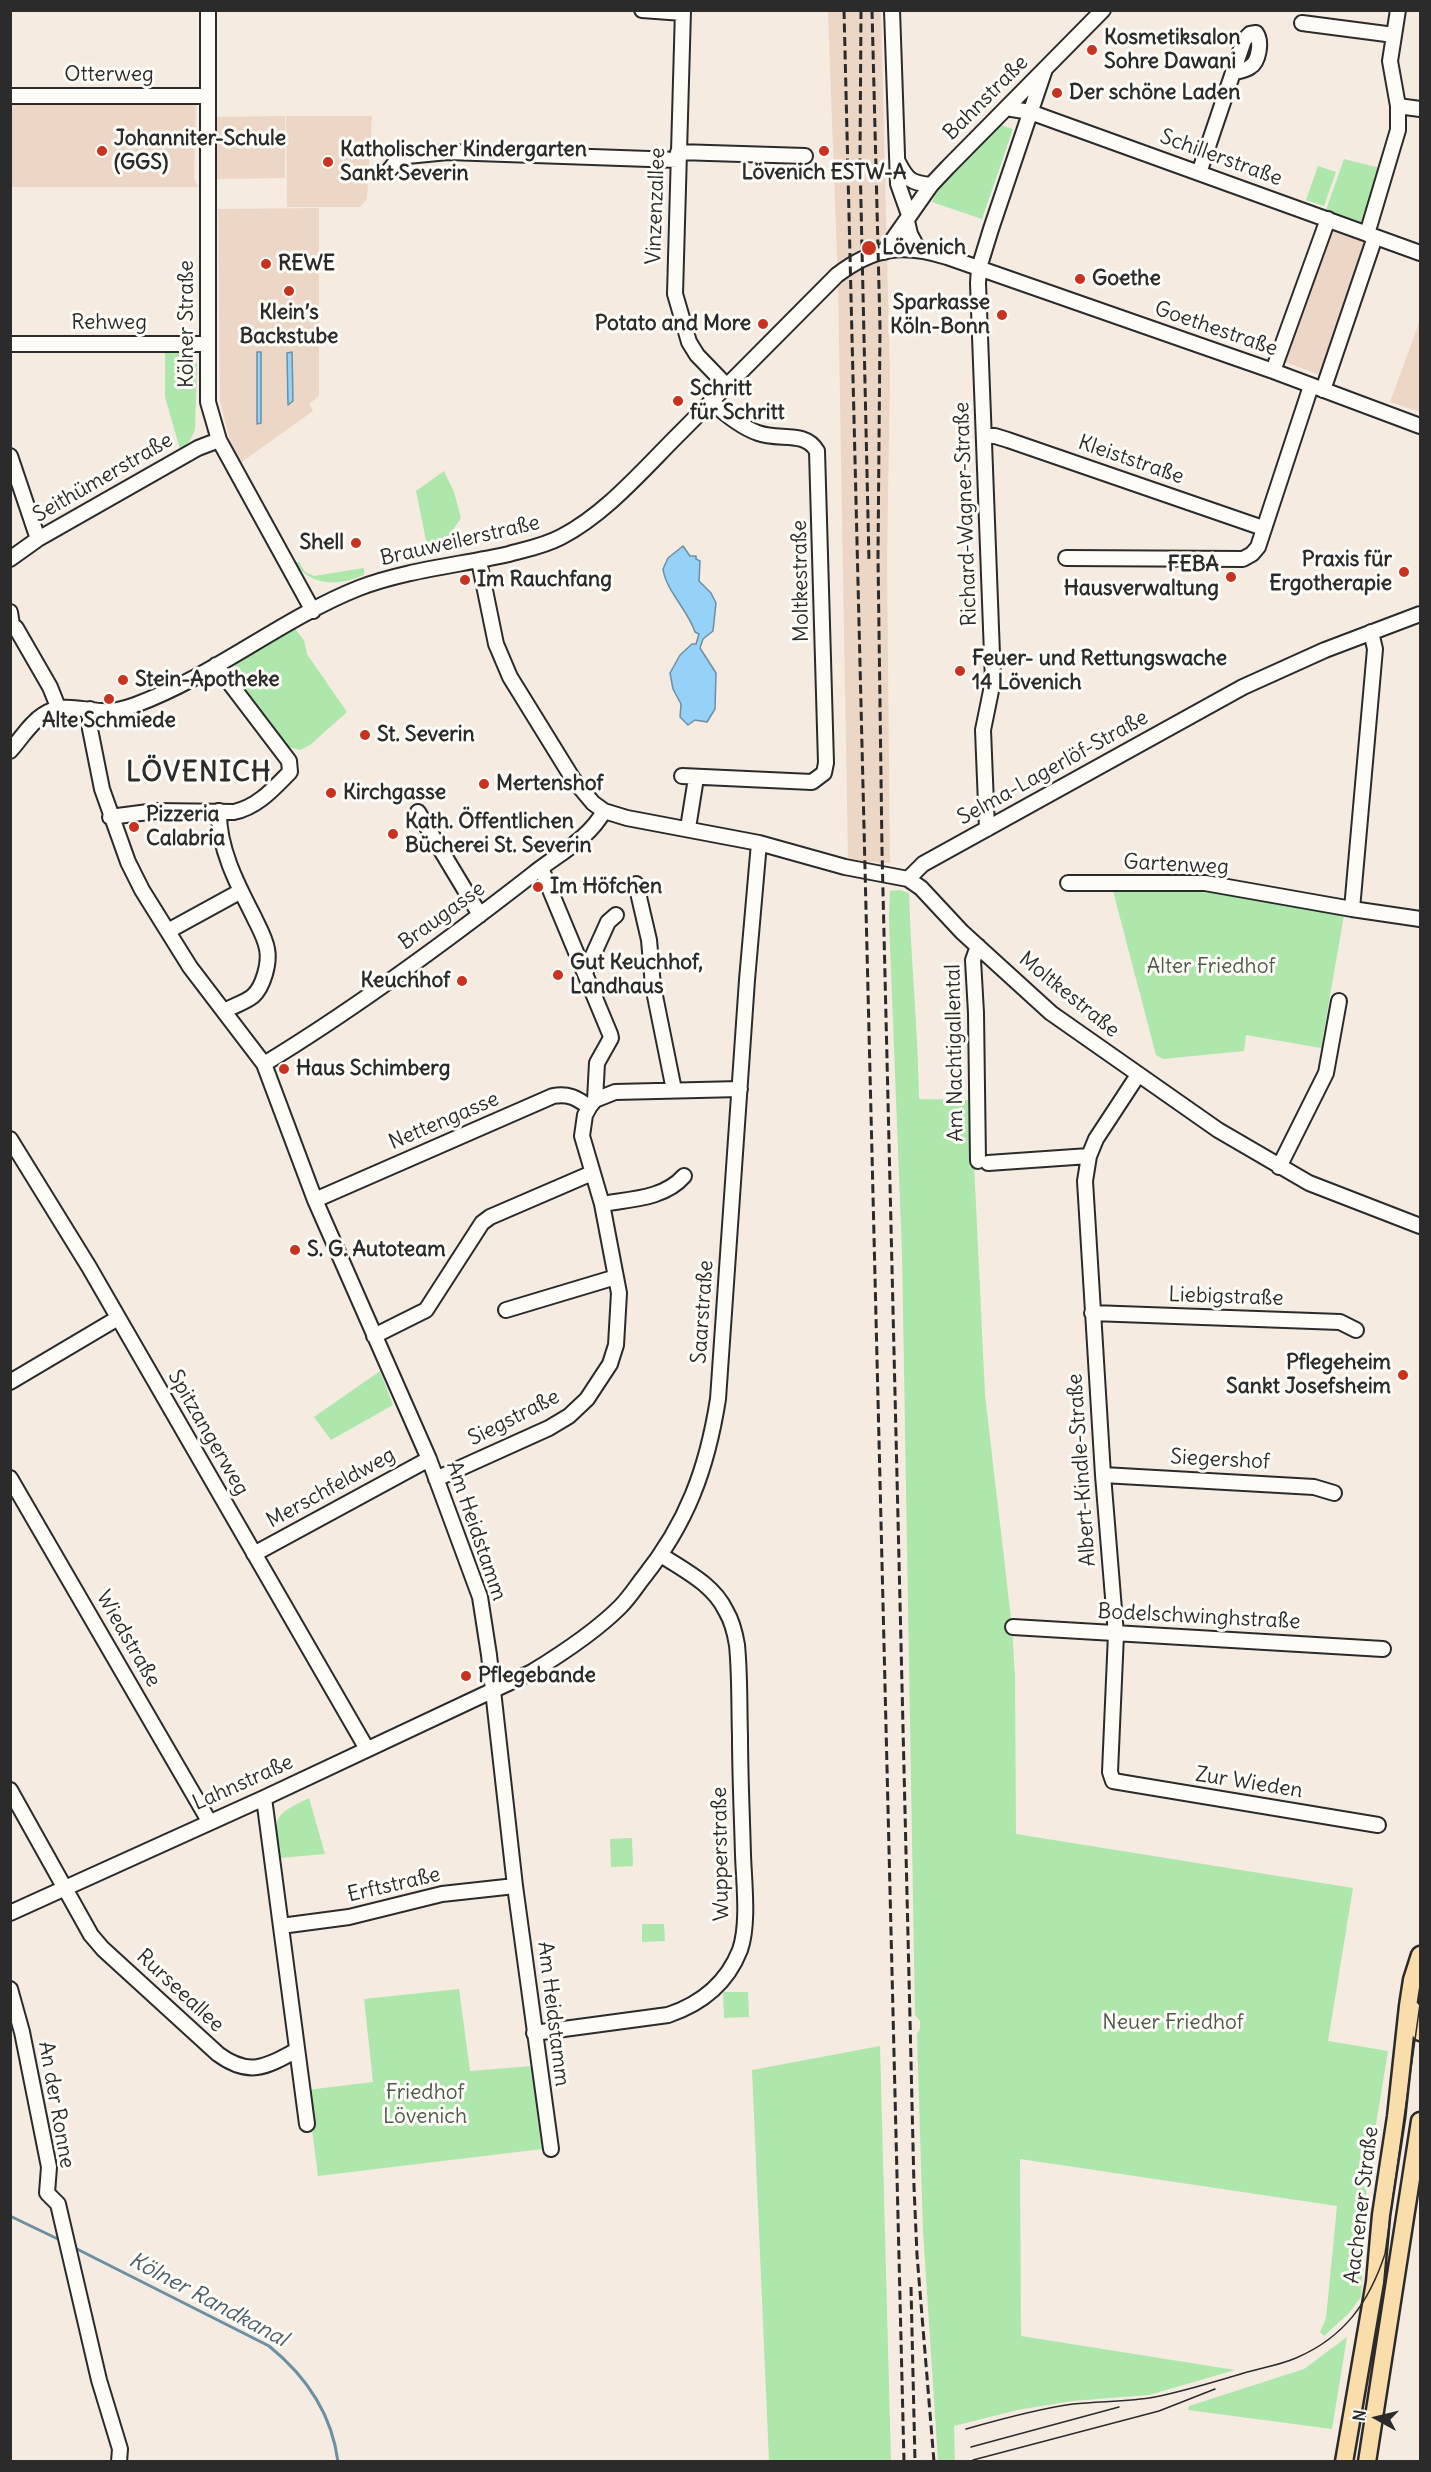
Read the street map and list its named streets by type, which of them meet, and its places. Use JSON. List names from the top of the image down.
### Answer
{
  "streets": {
    "main road": ["Aachener Straße"],
    "street": [
      "Otterweg",
      "Bahnstraße",
      "Schillerstraße",
      "Vinzenzallee",
      "Rehweg",
      "Kölner Straße",
      "Goethestraße",
      "Kleiststraße",
      "Seithümerstraße",
      "Richard-Wagner-Straße",
      "Brauweilerstraße",
      "Moltkestraße",
      "Selma-Lagerlöf-Straße",
      "Gartenweg",
      "Braugasse",
      "Am Nachtigallental",
      "Nettengasse",
      "Liebigstraße",
      "Saarstraße",
      "Siegstraße",
      "Spitzangerweg",
      "Siegershof",
      "Albert-Kindle-Straße",
      "Merschfeldweg",
      "Am Heidstamm",
      "Bodelschwinghstraße",
      "Wiedstraße",
      "Lahnstraße",
      "Zur Wieden",
      "Wupperstraße",
      "Erftstraße",
      "Rurseeallee",
      "An der Ronne"
    ]
  },
  "crossings": [
    ["Otterweg", "Kölner Straße"],
    ["Bahnstraße", "Schillerstraße"],
    ["Bahnstraße", "Goethestraße"],
    ["Bahnstraße", "Richard-Wagner-Straße"],
    ["Schillerstraße", "Richard-Wagner-Straße"],
    ["Vinzenzallee", "Brauweilerstraße"],
    ["Rehweg", "Kölner Straße"],
    ["Kölner Straße", "Seithümerstraße"],
    ["Kölner Straße", "Brauweilerstraße"],
    ["Goethestraße", "Richard-Wagner-Straße"],
    ["Goethestraße", "Brauweilerstraße"],
    ["Kleiststraße", "Richard-Wagner-Straße"],
    ["Richard-Wagner-Straße", "Selma-Lagerlöf-Straße"],
    ["Brauweilerstraße", "Moltkestraße"],
    ["Brauweilerstraße", "Am Heidstamm"],
    ["Moltkestraße", "Selma-Lagerlöf-Straße"],
    ["Moltkestraße", "Braugasse"],
    ["Moltkestraße", "Am Nachtigallental"],
    ["Moltkestraße", "Saarstraße"],
    ["Moltkestraße", "Albert-Kindle-Straße"],
    ["Braugasse", "Am Heidstamm"],
    ["Am Nachtigallental", "Albert-Kindle-Straße"],
    ["Nettengasse", "Siegstraße"],
    ["Nettengasse", "Am Heidstamm"],
    ["Liebigstraße", "Albert-Kindle-Straße"],
    ["Saarstraße", "Am Heidstamm"],
    ["Saarstraße", "Lahnstraße"],
    ["Saarstraße", "Wupperstraße"],
    ["Siegstraße", "Am Heidstamm"],
    ["Spitzangerweg", "Merschfeldweg"],
    ["Spitzangerweg", "Lahnstraße"],
    ["Siegershof", "Albert-Kindle-Straße"],
    ["Albert-Kindle-Straße", "Bodelschwinghstraße"],
    ["Albert-Kindle-Straße", "Zur Wieden"],
    ["Merschfeldweg", "Am Heidstamm"],
    ["Am Heidstamm", "Lahnstraße"],
    ["Am Heidstamm", "Wupperstraße"],
    ["Am Heidstamm", "Erftstraße"],
    ["Wiedstraße", "Lahnstraße"],
    ["Lahnstraße", "Rurseeallee"]
  ],
  "districts": ["LÖVENICH"],
  "water": ["Kölner Randkanal"],
  "parks": ["Alter Friedhof", "Neuer Friedhof", "Friedhof Lövenich"],
  "places": [
    "Kosmetiksalon Sohre Dawani",
    "Der schöne Laden",
    "Johanniter-Schule (GGS)",
    "Lövenich ESTW-A",
    "Katholischer Kindergarten Sankt Severin",
    "Lövenich",
    "REWE",
    "Goethe",
    "Klein’s Backstube",
    "Sparkasse Köln-Bonn",
    "Potato and More",
    "Schritt für Schritt",
    "Shell",
    "Praxis für Ergotherapie",
    "FEBA Hausverwaltung",
    "Im Rauchfang",
    "Feuer- und Rettungswache 14 Lövenich",
    "Stein-Apotheke",
    "Alte Schmiede",
    "St. Severin",
    "Mertenshof",
    "Kirchgasse",
    "Pizzeria Calabria",
    "Kath. Öffentlichen Bücherei St. Severin",
    "Im Höfchen",
    "Gut Keuchhof, Landhaus",
    "Keuchhof",
    "Haus Schimberg",
    "S. G. Autoteam",
    "Pflegeheim Sankt Josefsheim",
    "Pflegebande"
  ],
  "north": "left"
}
